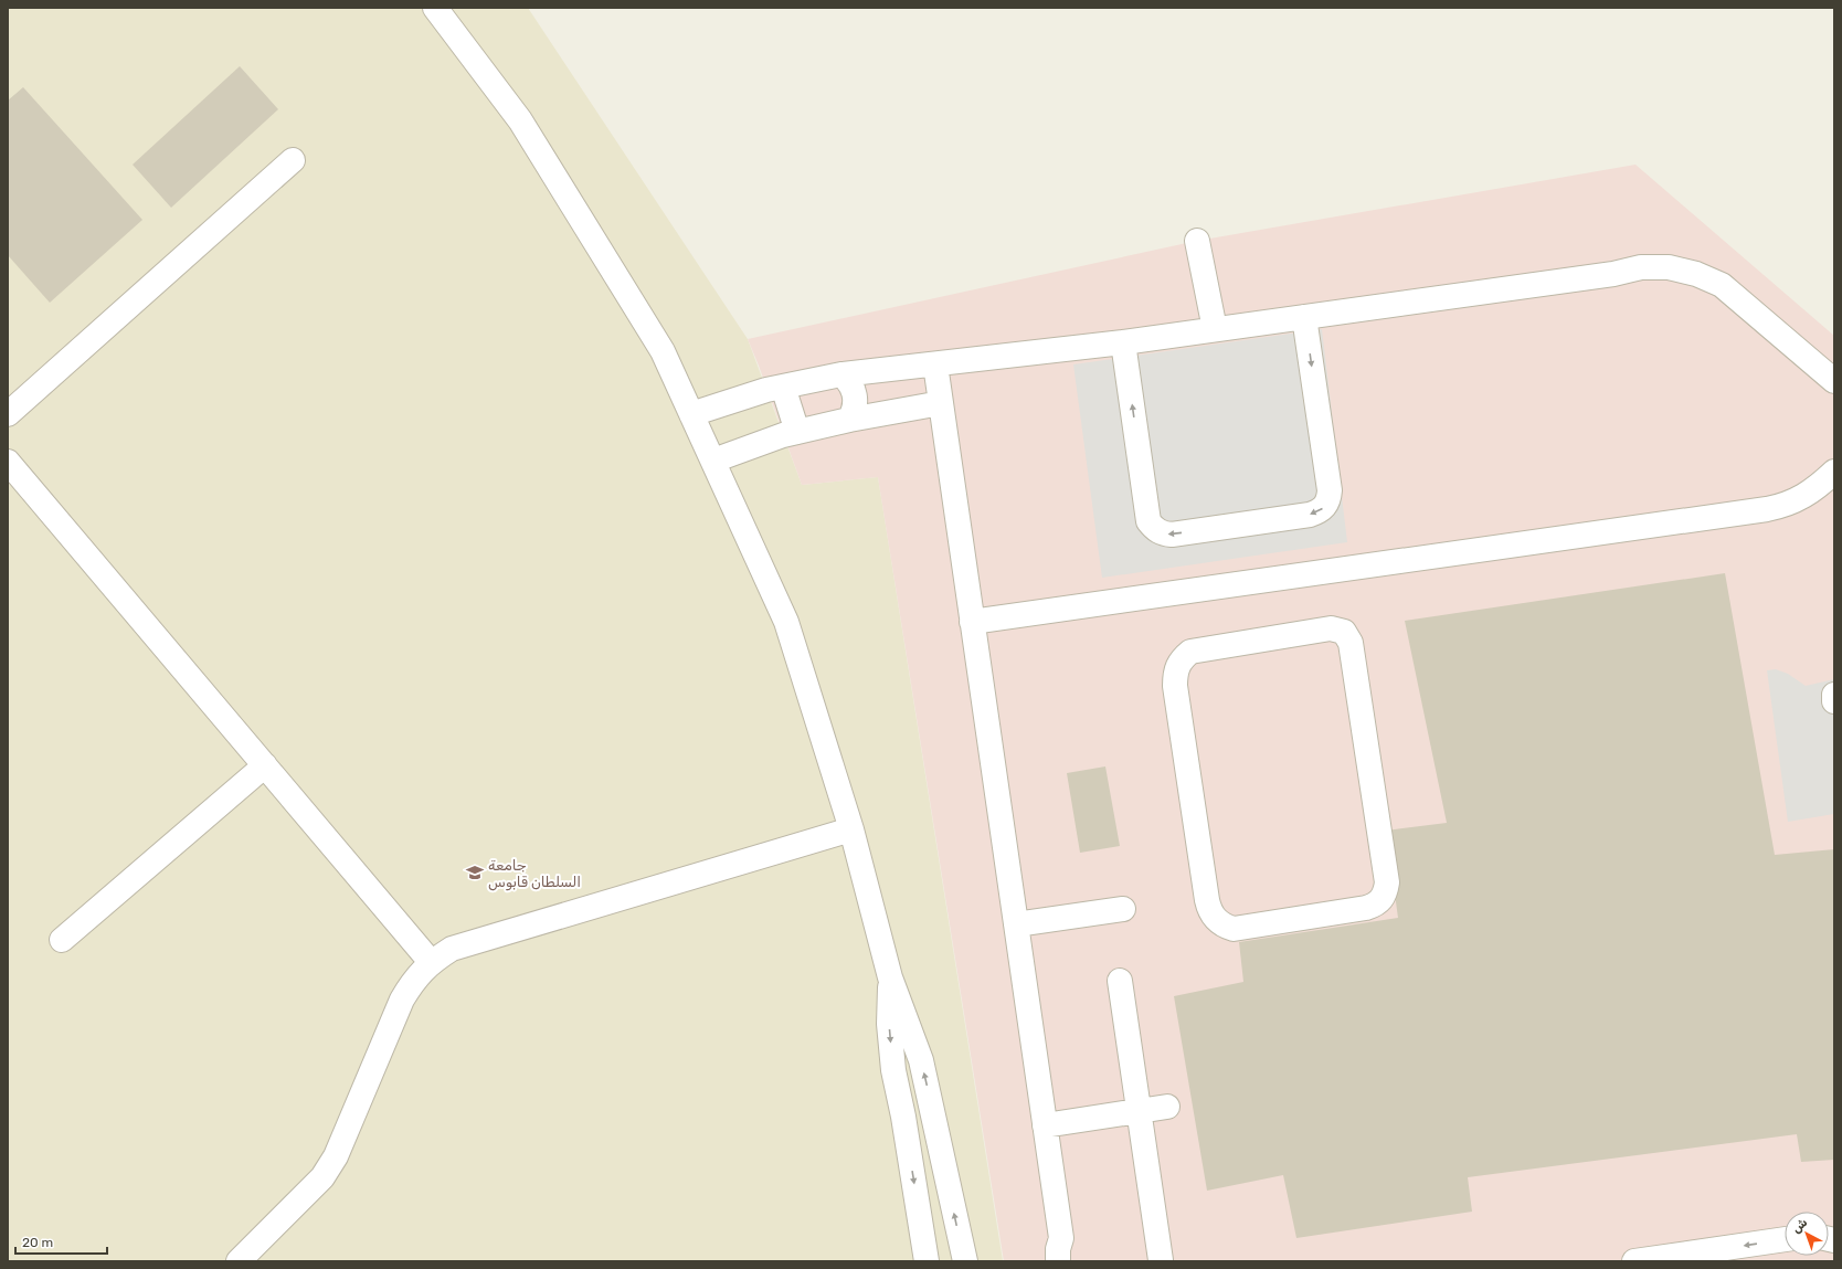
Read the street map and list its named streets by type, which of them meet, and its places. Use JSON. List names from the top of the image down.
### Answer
{
  "places": {
    "school or university": ["جامعة السلطان قابوس"]
  },
  "scale_bar": "20 m",
  "north": "top left"
}
